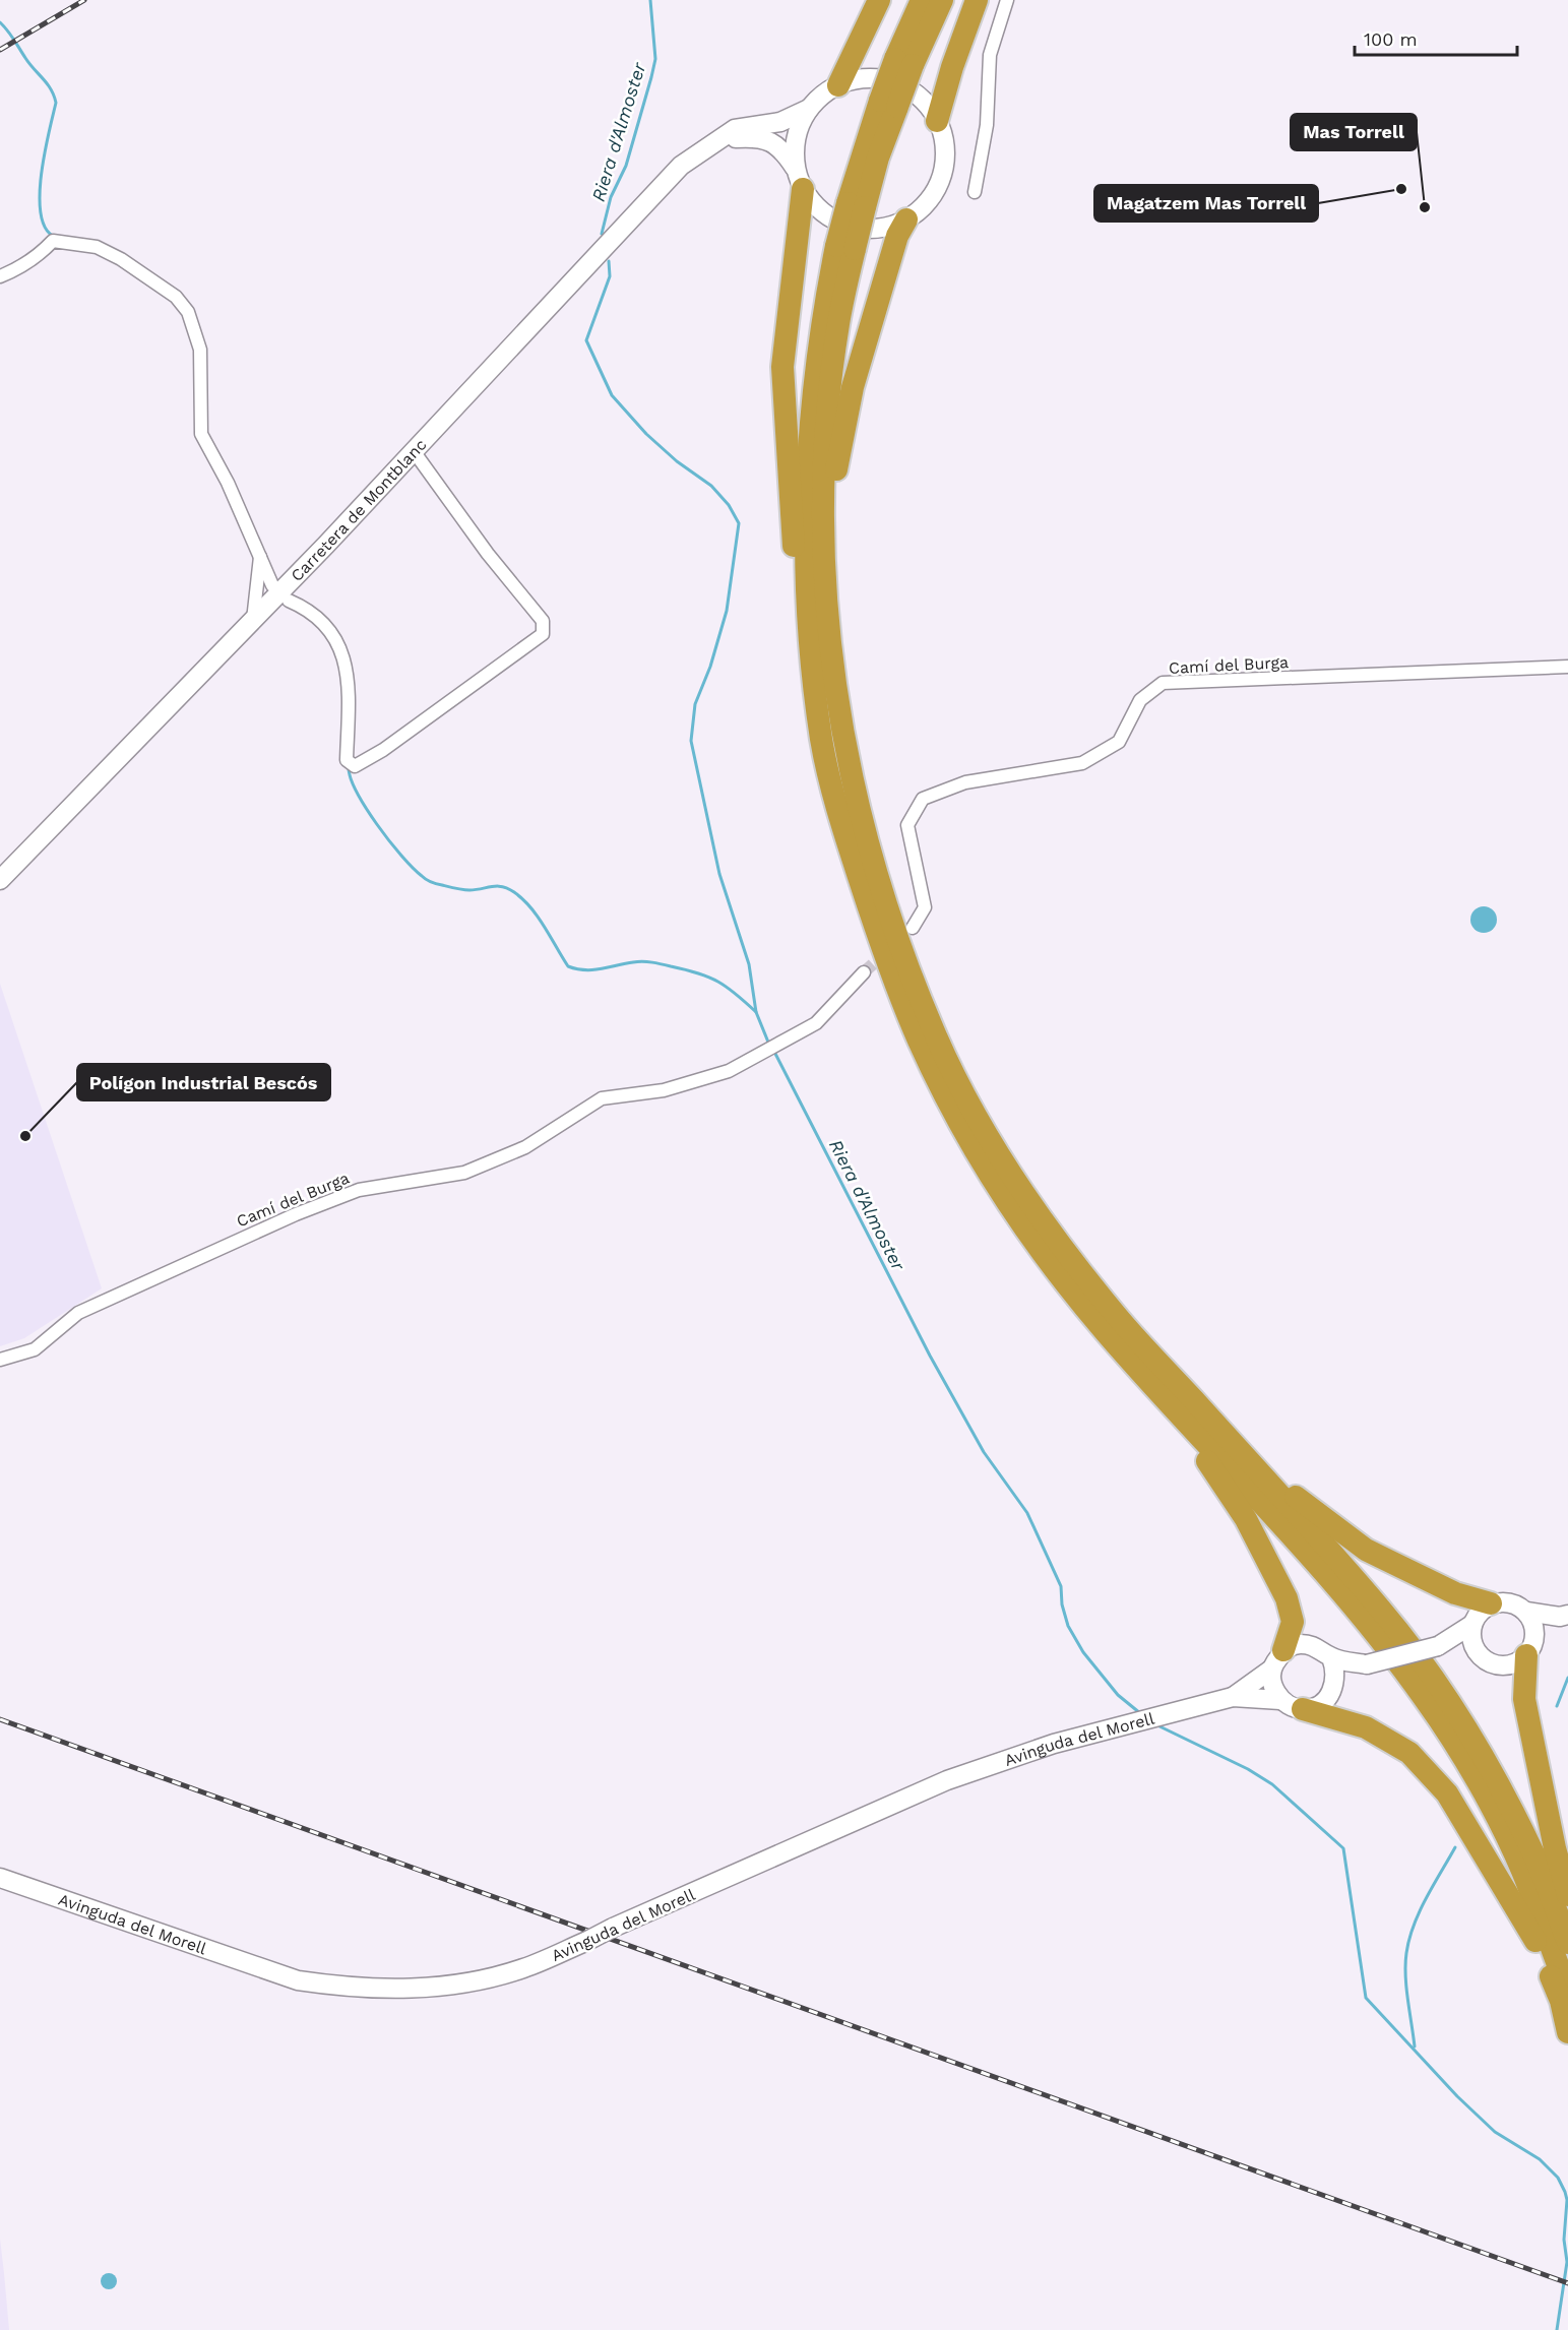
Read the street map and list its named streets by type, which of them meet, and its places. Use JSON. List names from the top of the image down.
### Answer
{
  "streets": {
    "street": ["Carretera de Montblanc", "Camí del Burga", "Avinguda del Morell"]
  },
  "water": ["Riera d'Almoster"],
  "places": ["Magatzem Mas Torrell", "Mas Torrell", "Polígon Industrial Bescós"],
  "scale_bar": "100 m"
}
